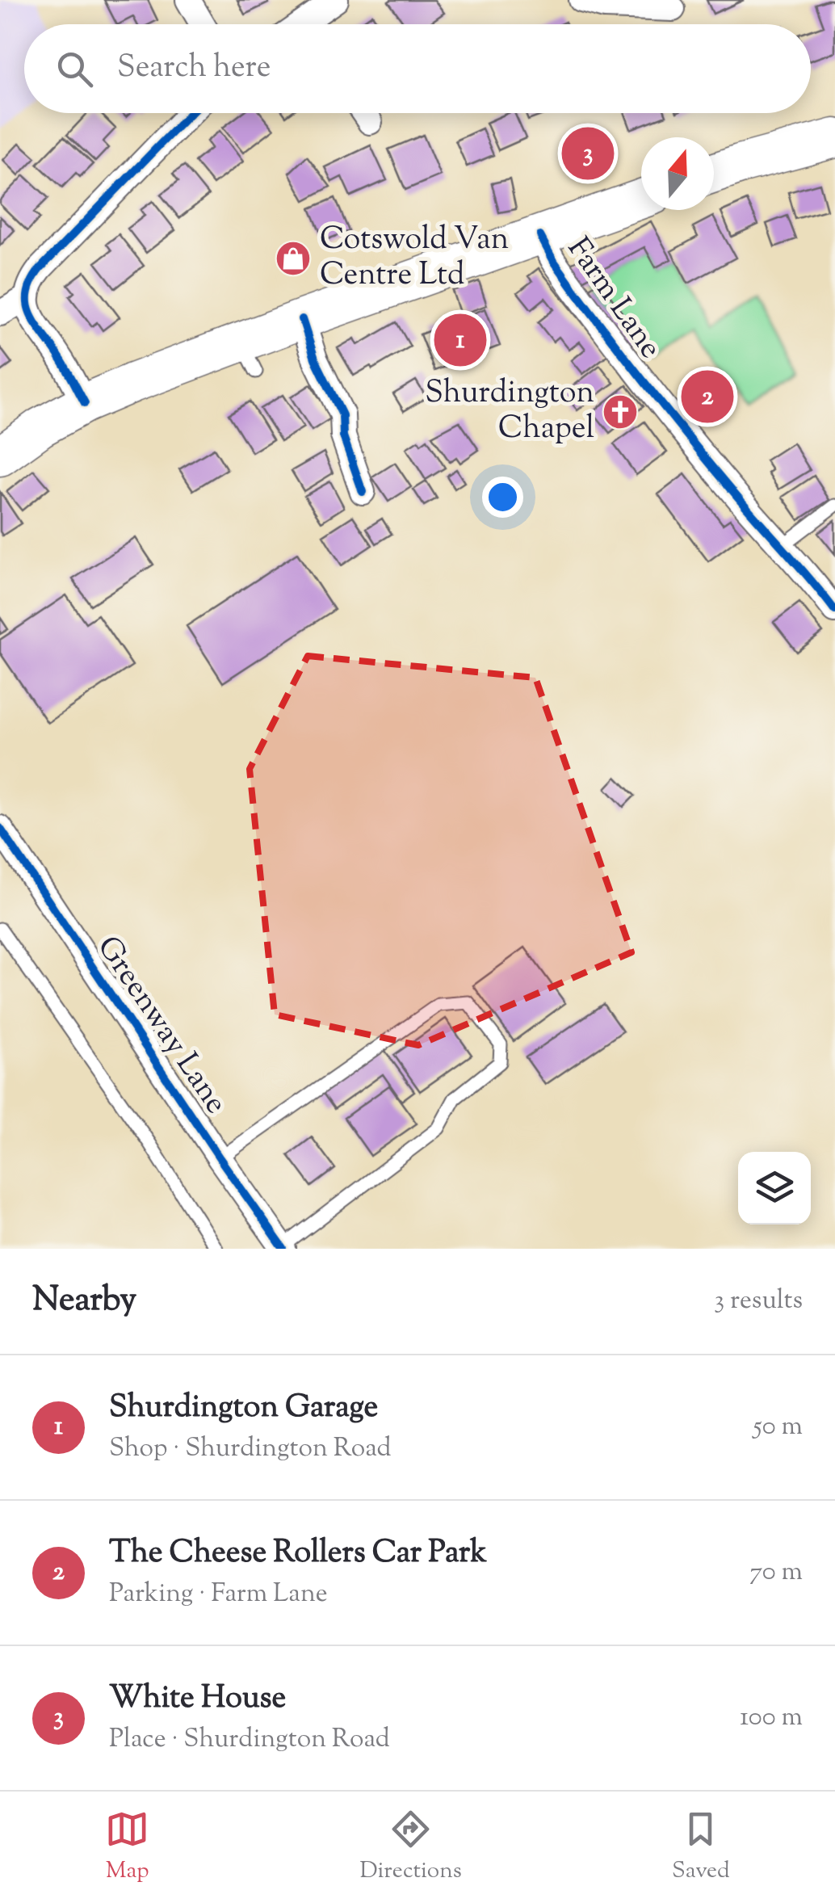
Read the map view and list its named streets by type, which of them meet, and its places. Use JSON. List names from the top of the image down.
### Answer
{
  "streets": {
    "street": ["Farm Lane", "Greenway Lane"]
  },
  "places": {
    "shop": ["Cotswold Van Centre Ltd"],
    "church": ["Shurdington Chapel"]
  },
  "north": "top",
  "page": {
    "search": "Search here",
    "pins": ["3", "1", "2"],
    "heading": ["Nearby", "3 results"],
    "list": [
      {
        "mark": "1",
        "name": "Shurdington Garage",
        "note": "Shop · Shurdington Road",
        "value": "50 m"
      },
      {
        "mark": "2",
        "name": "The Cheese Rollers Car Park",
        "note": "Parking · Farm Lane",
        "value": "70 m"
      },
      {
        "mark": "3",
        "name": "White House",
        "note": "Place · Shurdington Road",
        "value": "100 m"
      }
    ],
    "nav": ["Map", "Directions", "Saved"]
  }
}
